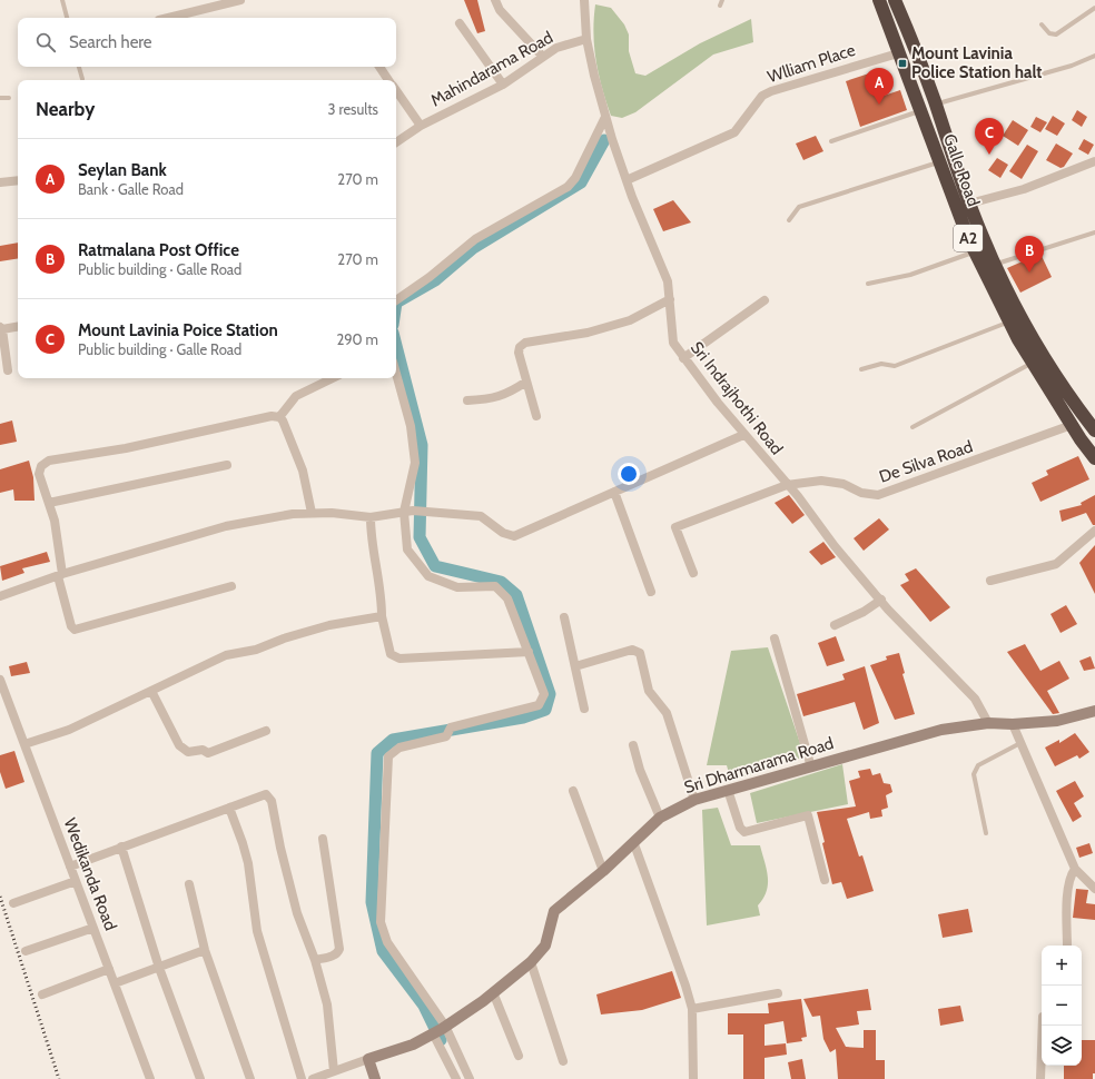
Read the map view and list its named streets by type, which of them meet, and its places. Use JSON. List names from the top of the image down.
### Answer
{
  "streets": {
    "highway": ["Galle Road", "A2"],
    "street": [
      "Wlliam Place",
      "Mahindarama Road",
      "Sri Indrajhothi Road",
      "De Silva Road",
      "Sri Dharmarama Road",
      "Wedikanda Road"
    ]
  },
  "crossings": [
    ["Wlliam Place", "Galle Road"],
    ["Wlliam Place", "Sri Indrajhothi Road"],
    ["Mahindarama Road", "Sri Indrajhothi Road"],
    ["Galle Road", "De Silva Road"],
    ["Sri Indrajhothi Road", "De Silva Road"],
    ["Sri Indrajhothi Road", "Sri Dharmarama Road"]
  ],
  "places": {
    "transit": ["Mount Lavinia Police Station halt"]
  },
  "page": {
    "search": "Search here",
    "pins": ["A", "C", "B"],
    "heading": ["Nearby", "3 results"],
    "list": [
      {
        "mark": "A",
        "name": "Seylan Bank",
        "note": "Bank · Galle Road",
        "value": "270 m"
      },
      {
        "mark": "B",
        "name": "Ratmalana Post Office",
        "note": "Public building · Galle Road",
        "value": "270 m"
      },
      {
        "mark": "C",
        "name": "Mount Lavinia Poice Station",
        "note": "Public building · Galle Road",
        "value": "290 m"
      }
    ],
    "map_buttons": ["+", "−"]
  }
}
